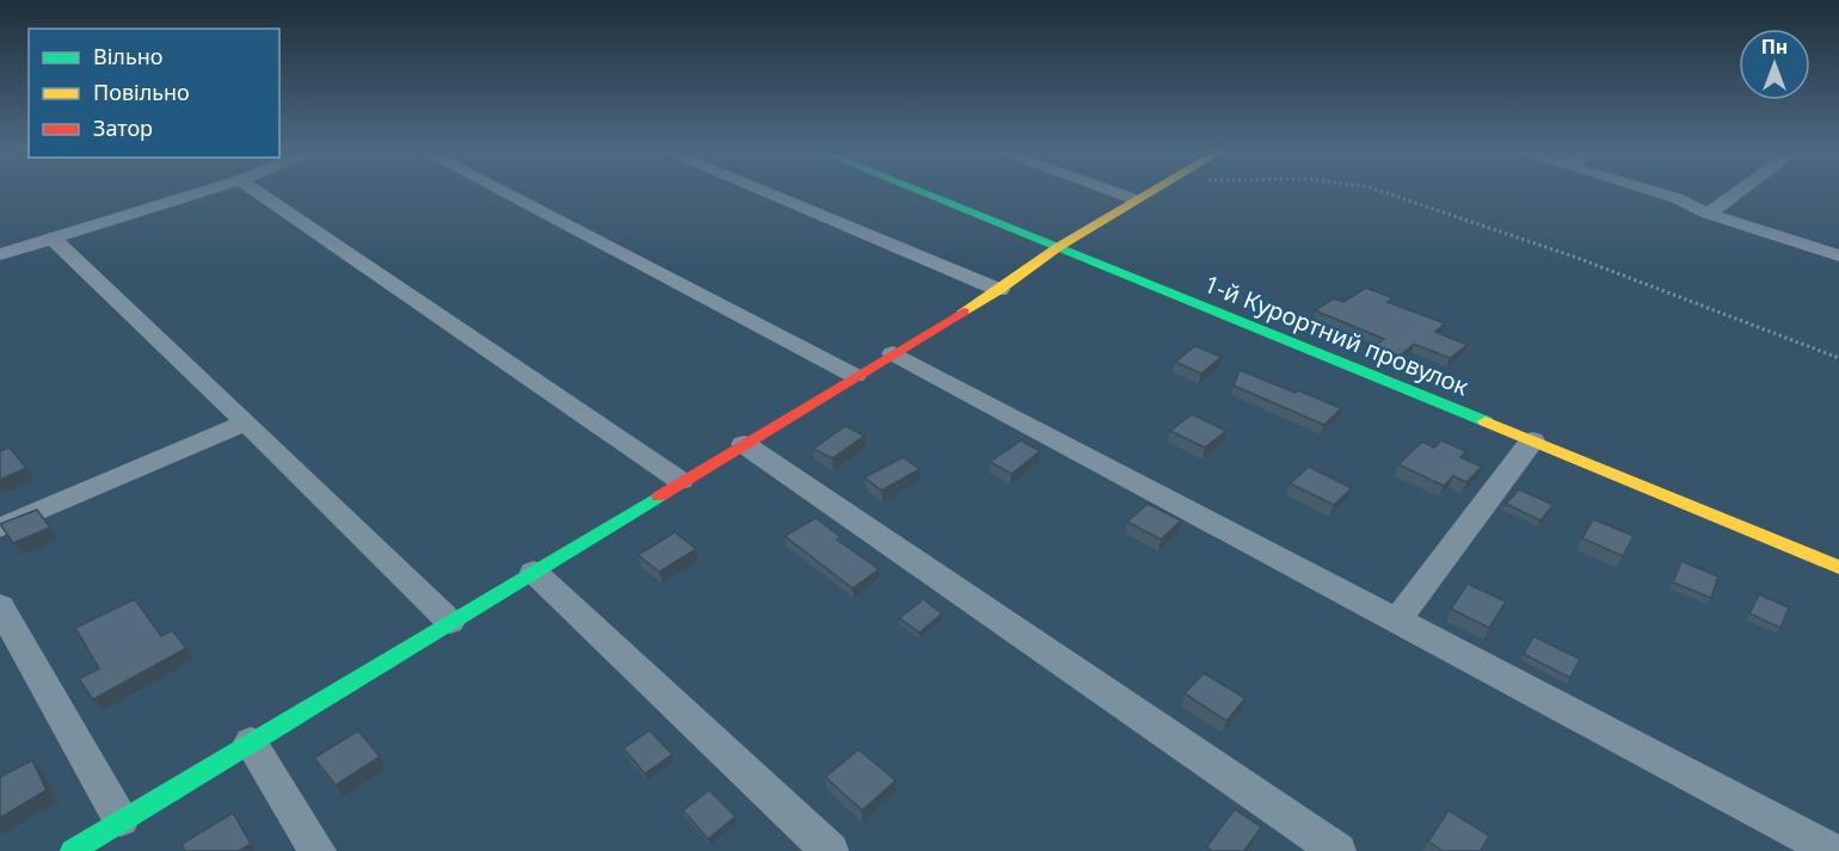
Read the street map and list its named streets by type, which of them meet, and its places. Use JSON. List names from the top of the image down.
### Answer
{
  "streets": {
    "street": ["1-й Курортний провулок"]
  },
  "legend": ["Вільно", "Повільно", "Затор"],
  "north": "top"
}
